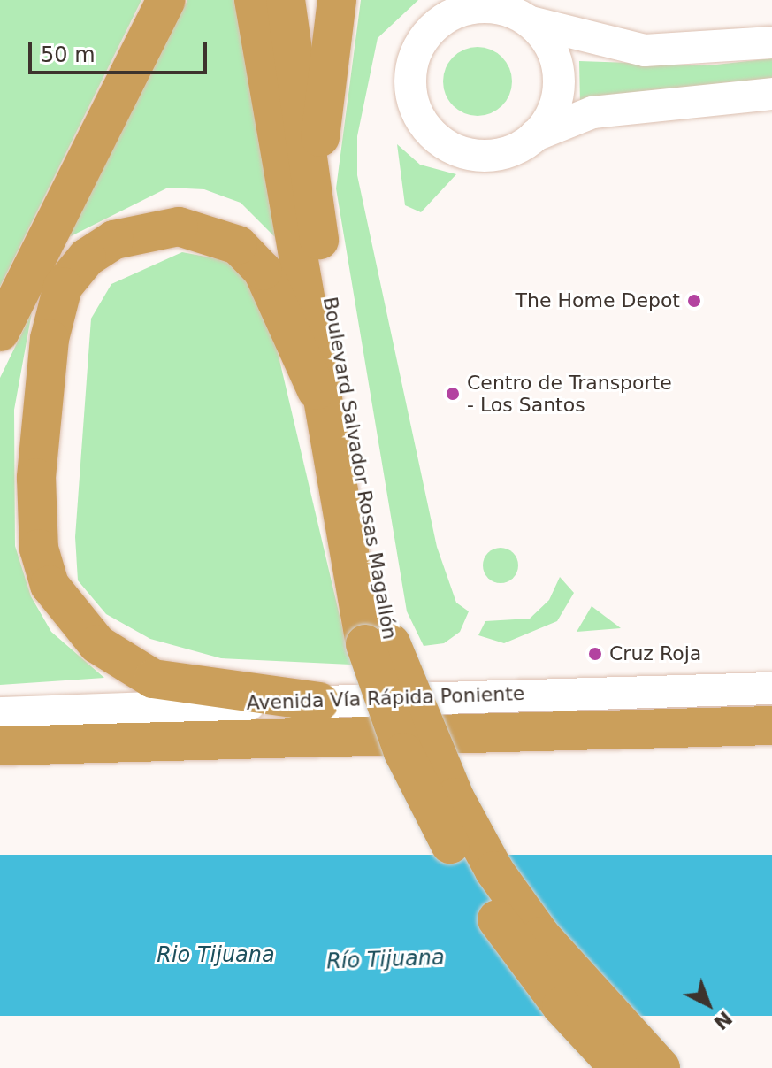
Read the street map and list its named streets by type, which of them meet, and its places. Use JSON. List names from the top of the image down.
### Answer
{
  "streets": {
    "highway": ["Boulevard Salvador Rosas Magallón", "Avenida Vía Rápida Poniente"]
  },
  "water": ["Rio Tijuana", "Río Tijuana"],
  "places": ["The Home Depot", "Centro de Transporte - Los Santos", "Cruz Roja"],
  "scale_bar": "50 m",
  "north": "bottom right"
}
